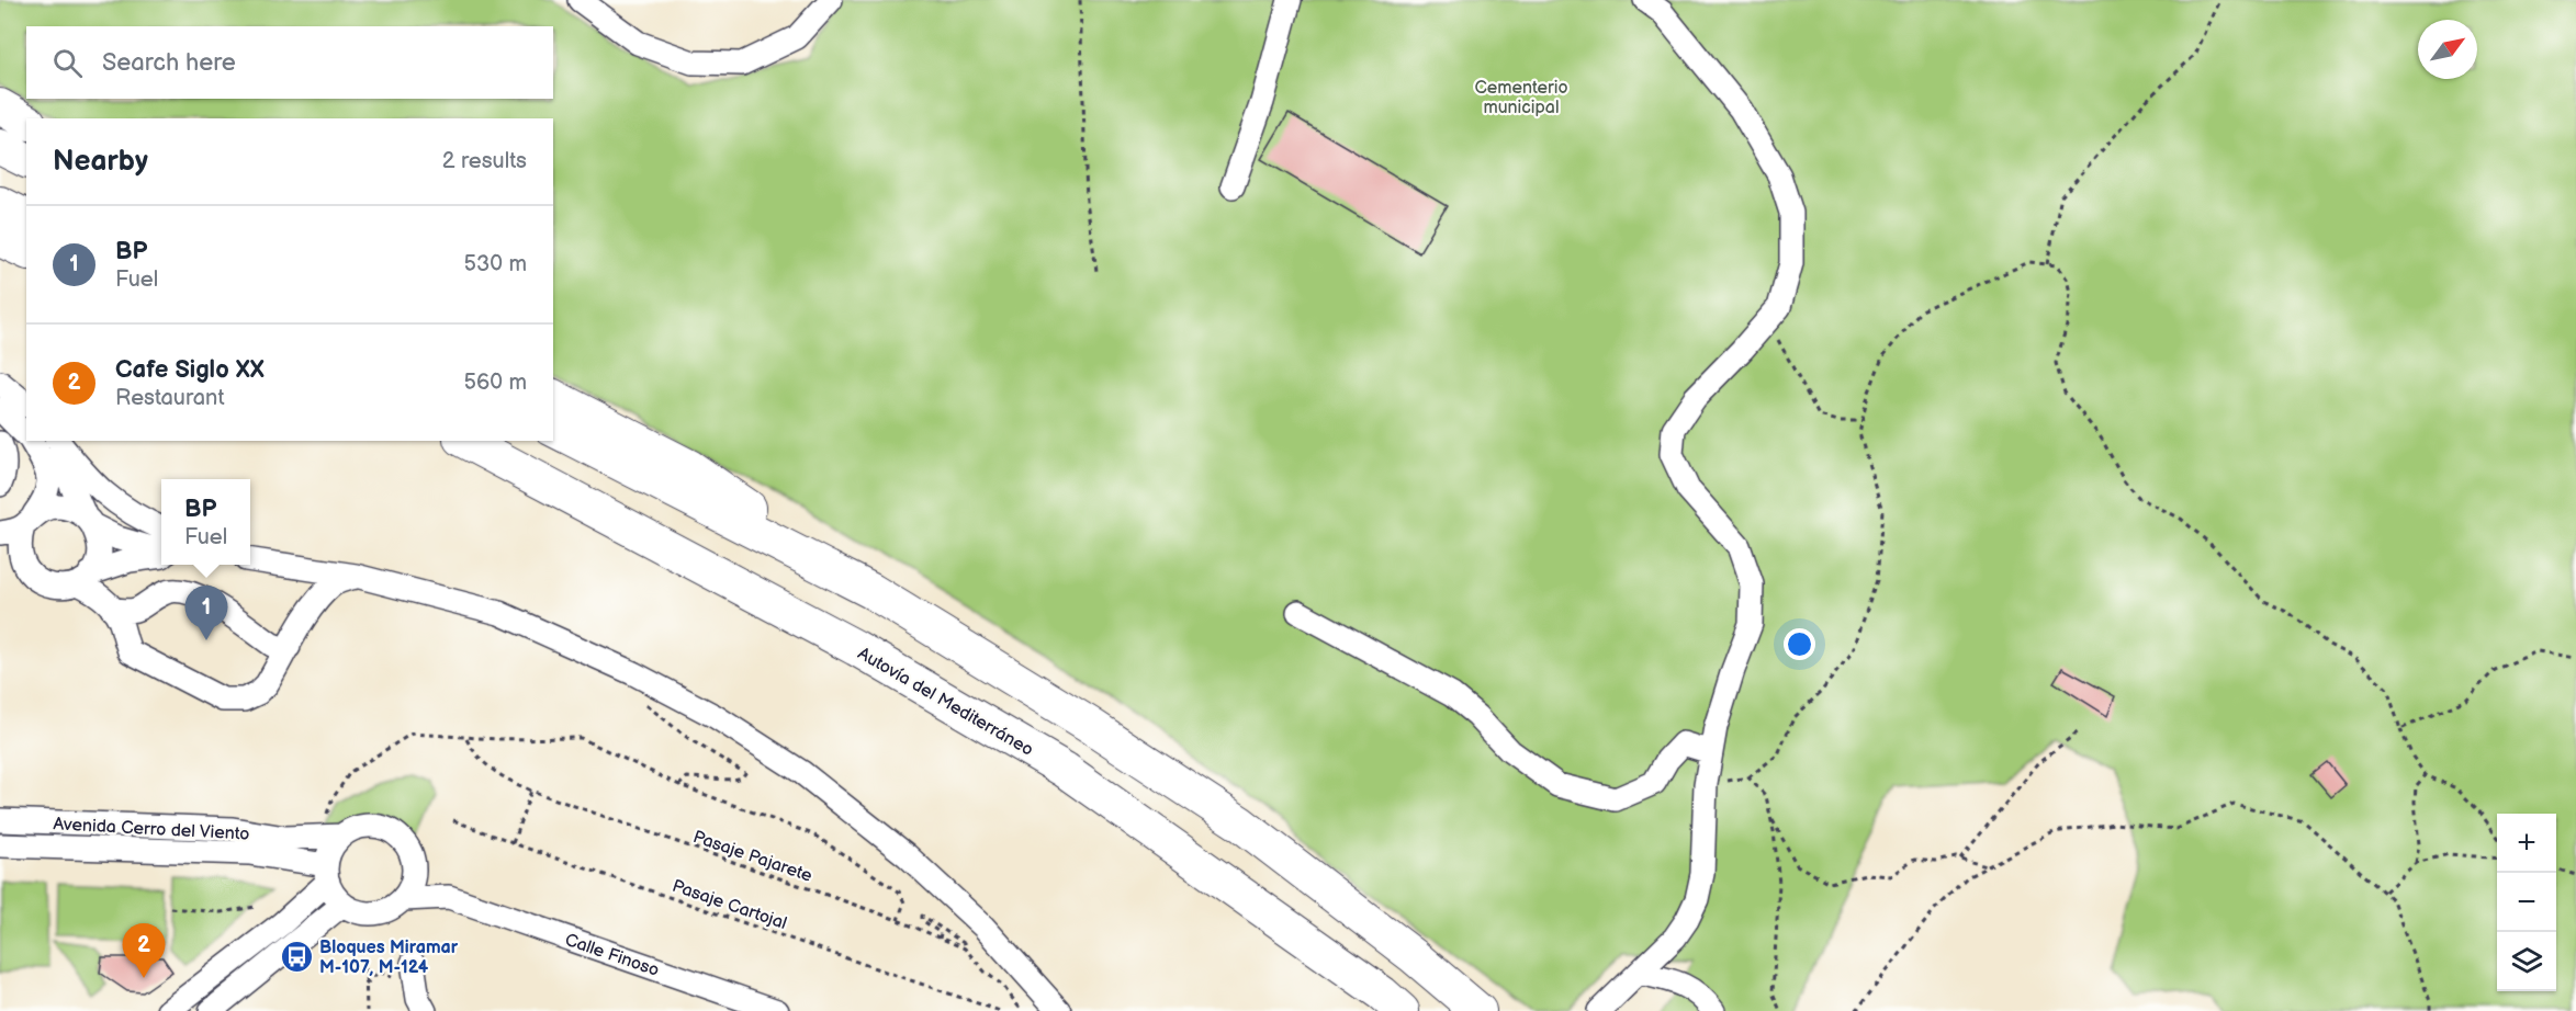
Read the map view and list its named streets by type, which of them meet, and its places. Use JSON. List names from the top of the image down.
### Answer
{
  "streets": {
    "highway": ["Autovía del Mediterráneo"],
    "street": ["Avenida Cerro del Viento", "Calle Finoso"],
    "path": ["Pasaje Pajarete", "Pasaje Cartojal"]
  },
  "crossings": [
    ["Avenida Cerro del Viento", "Calle Finoso"]
  ],
  "parks": ["Cementerio municipal"],
  "places": {
    "bus stop": ["Bloques Miramar M-107, M-124"]
  },
  "north": "top right",
  "page": {
    "search": "Search here",
    "heading": ["Nearby", "2 results"],
    "list": [
      {
        "mark": "1",
        "name": "BP",
        "note": "Fuel",
        "value": "530 m"
      },
      {
        "mark": "2",
        "name": "Cafe Siglo XX",
        "note": "Restaurant",
        "value": "560 m"
      }
    ],
    "popup": ["BP", "Fuel"],
    "pins": ["1", "2"],
    "map_buttons": ["+", "−"]
  }
}
